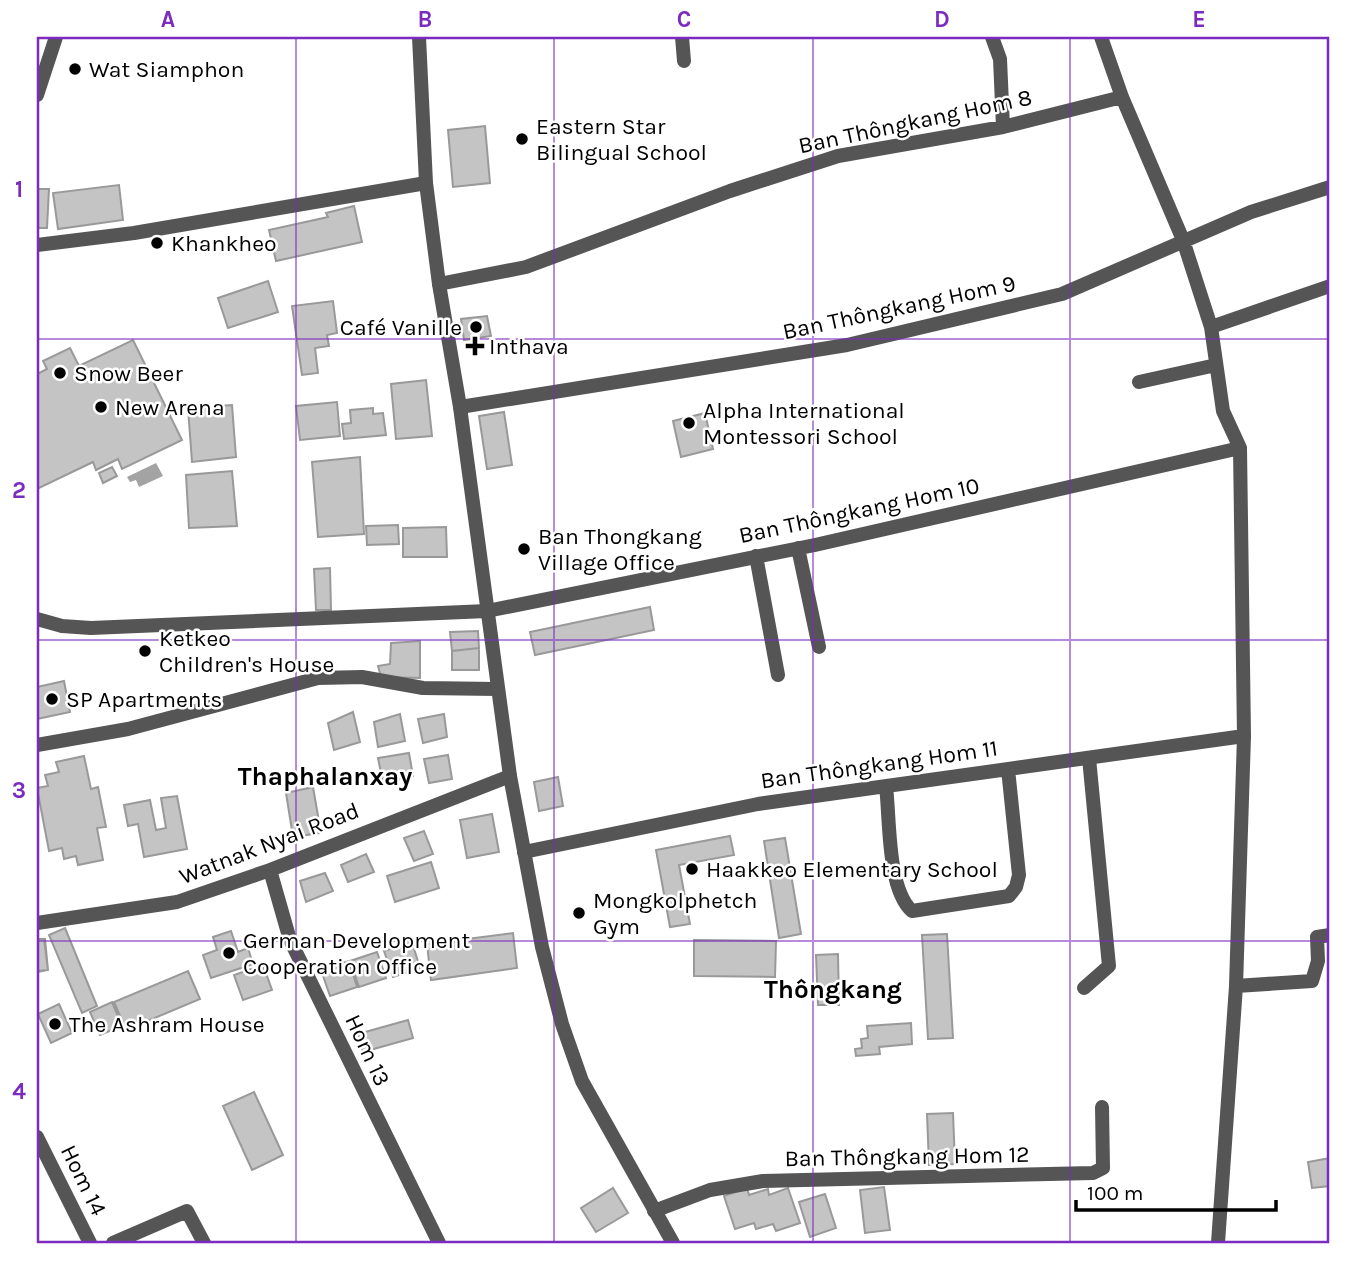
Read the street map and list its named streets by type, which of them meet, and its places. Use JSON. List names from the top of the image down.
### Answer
{
  "streets": {
    "street": [
      "Ban Thôngkang Hom 8",
      "Ban Thôngkang Hom 9",
      "Ban Thôngkang Hom 10",
      "Ban Thôngkang Hom 11",
      "Watnak Nyai Road",
      "Hom 13",
      "Ban Thôngkang Hom 12",
      "Hom 14"
    ]
  },
  "crossings": [
    ["Watnak Nyai Road", "Hom 13"]
  ],
  "districts": ["Thaphalanxay", "Thôngkang"],
  "places": {
    "other": [
      "Wat Siamphon",
      "Eastern Star Bilingual School",
      "Khankheo",
      "Café Vanille",
      "Snow Beer",
      "New Arena",
      "Alpha International Montessori School",
      "Ban Thongkang Village Office",
      "Ketkeo Children's House",
      "SP Apartments",
      "Haakkeo Elementary School",
      "Mongkolphetch Gym",
      "German Development Cooperation Office",
      "The Ashram House"
    ],
    "health": ["Inthava"]
  },
  "scale_bar": "100 m",
  "grid": {
    "columns": [
      "A",
      "B",
      "C",
      "D",
      "E"
    ],
    "rows": [
      "1",
      "2",
      "3",
      "4"
    ]
  }
}
